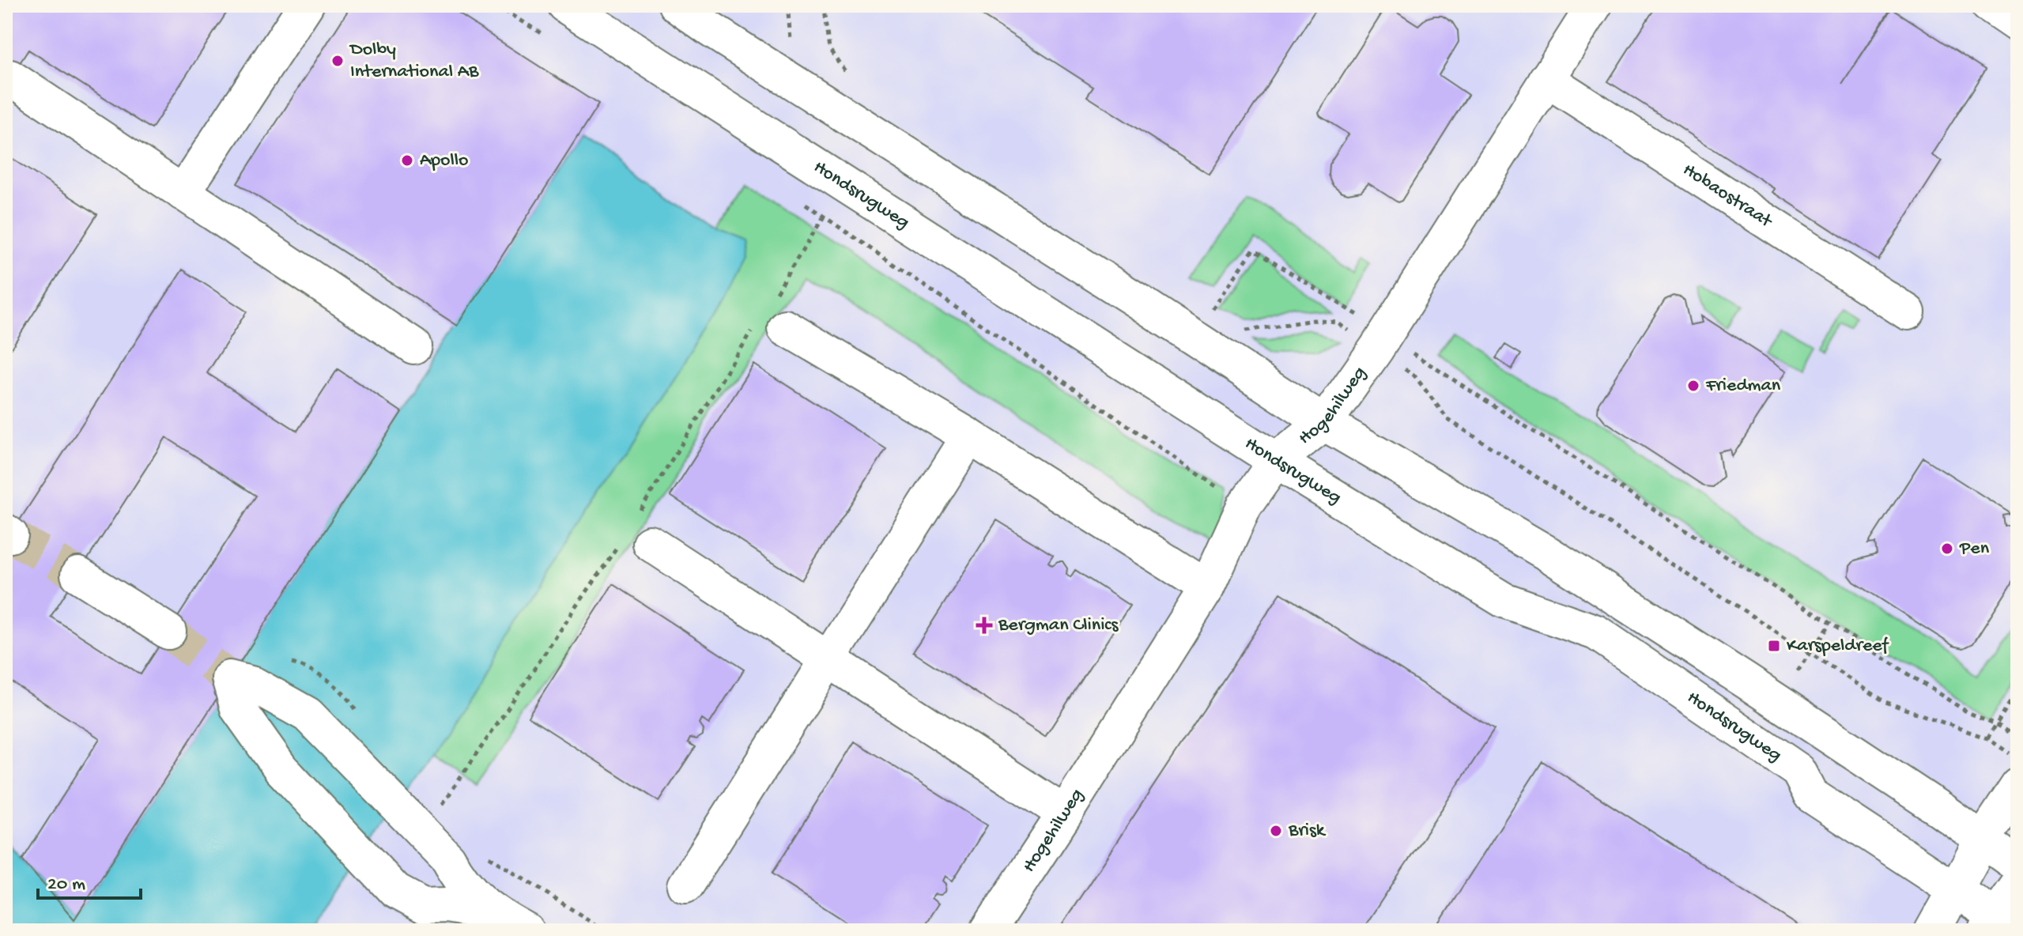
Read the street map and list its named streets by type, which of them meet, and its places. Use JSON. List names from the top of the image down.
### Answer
{
  "streets": {
    "street": ["Hondsrugweg", "Hobaostraat", "Hogehilweg"]
  },
  "crossings": [
    ["Hondsrugweg", "Hogehilweg"],
    ["Hobaostraat", "Hogehilweg"]
  ],
  "places": {
    "other": [
      "Dolby International AB",
      "Apollo",
      "Friedman",
      "Pen",
      "Brisk"
    ],
    "health": ["Bergman Clinics"],
    "transit": ["Karspeldreef"]
  },
  "scale_bar": "20 m"
}
